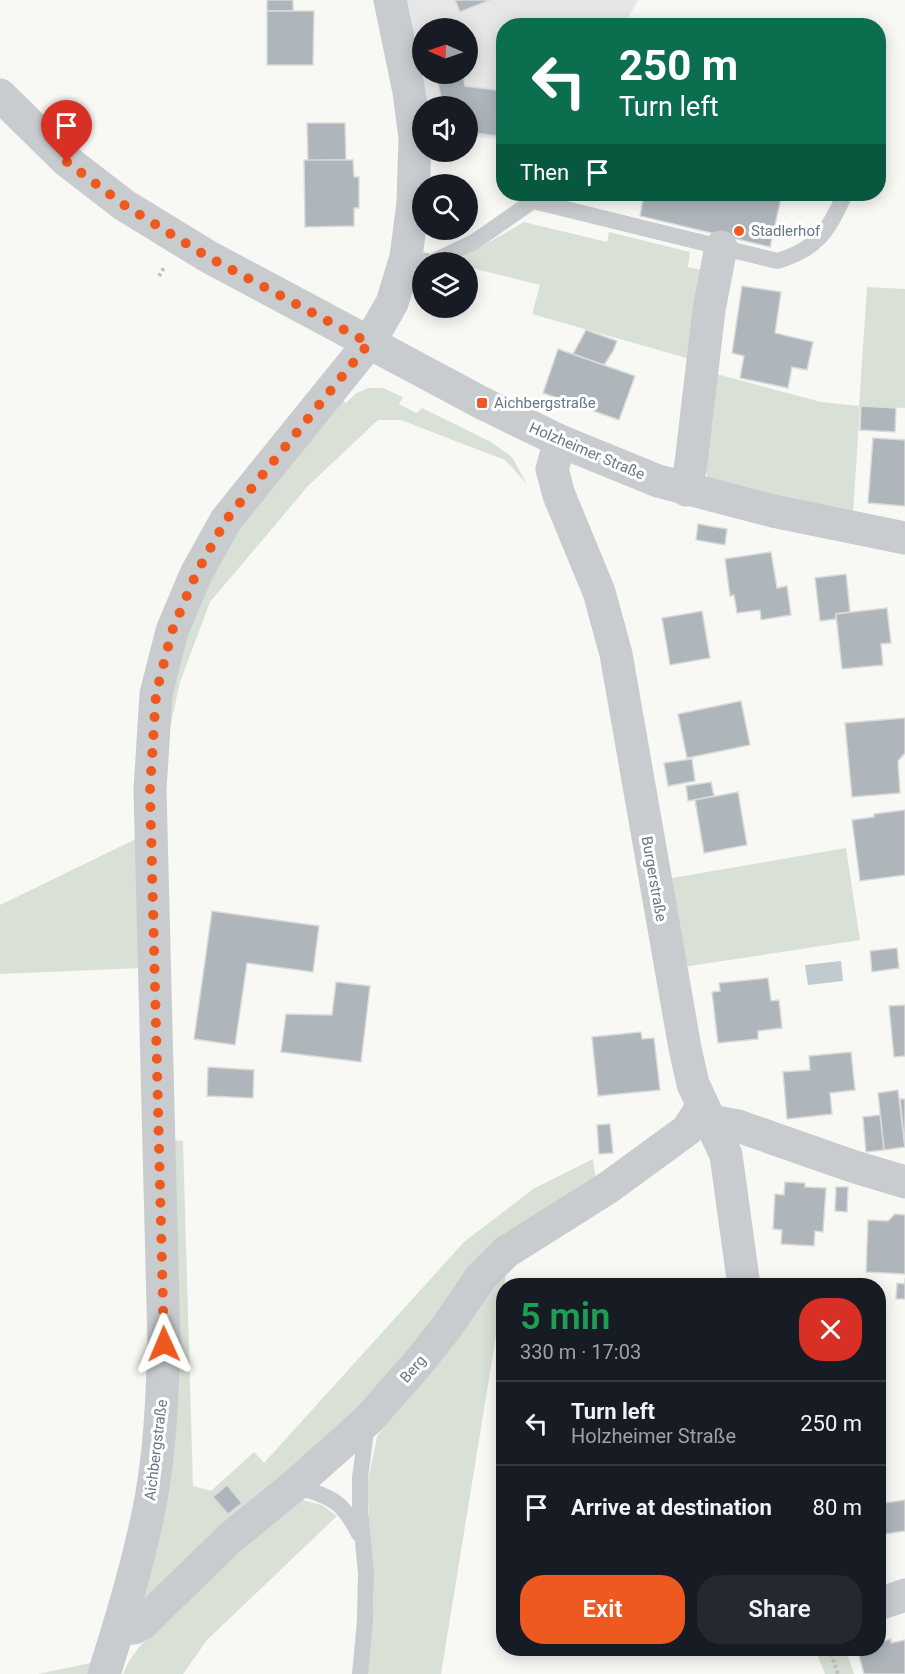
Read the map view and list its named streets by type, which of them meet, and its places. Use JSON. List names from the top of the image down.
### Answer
{
  "streets": {
    "street": [
      "Holzheimer Straße",
      "Burgerstraße",
      "Berg",
      "Aichbergstraße"
    ]
  },
  "crossings": [
    ["Holzheimer Straße", "Burgerstraße"],
    ["Holzheimer Straße", "Aichbergstraße"],
    ["Burgerstraße", "Berg"],
    ["Berg", "Aichbergstraße"]
  ],
  "places": {
    "other": ["Stadlerhof"],
    "transit": ["Aichbergstraße"]
  },
  "north": "left",
  "page": {
    "turn": ["250 m", "Turn left"],
    "then": "Then",
    "heading": ["5 min", "330 m · 17:03"],
    "list": [
      {
        "name": "Turn left",
        "note": "Holzheimer Straße",
        "value": "250 m"
      },
      {
        "name": "Arrive at destination",
        "value": "80 m"
      }
    ],
    "buttons": ["Exit", "Share"]
  }
}
